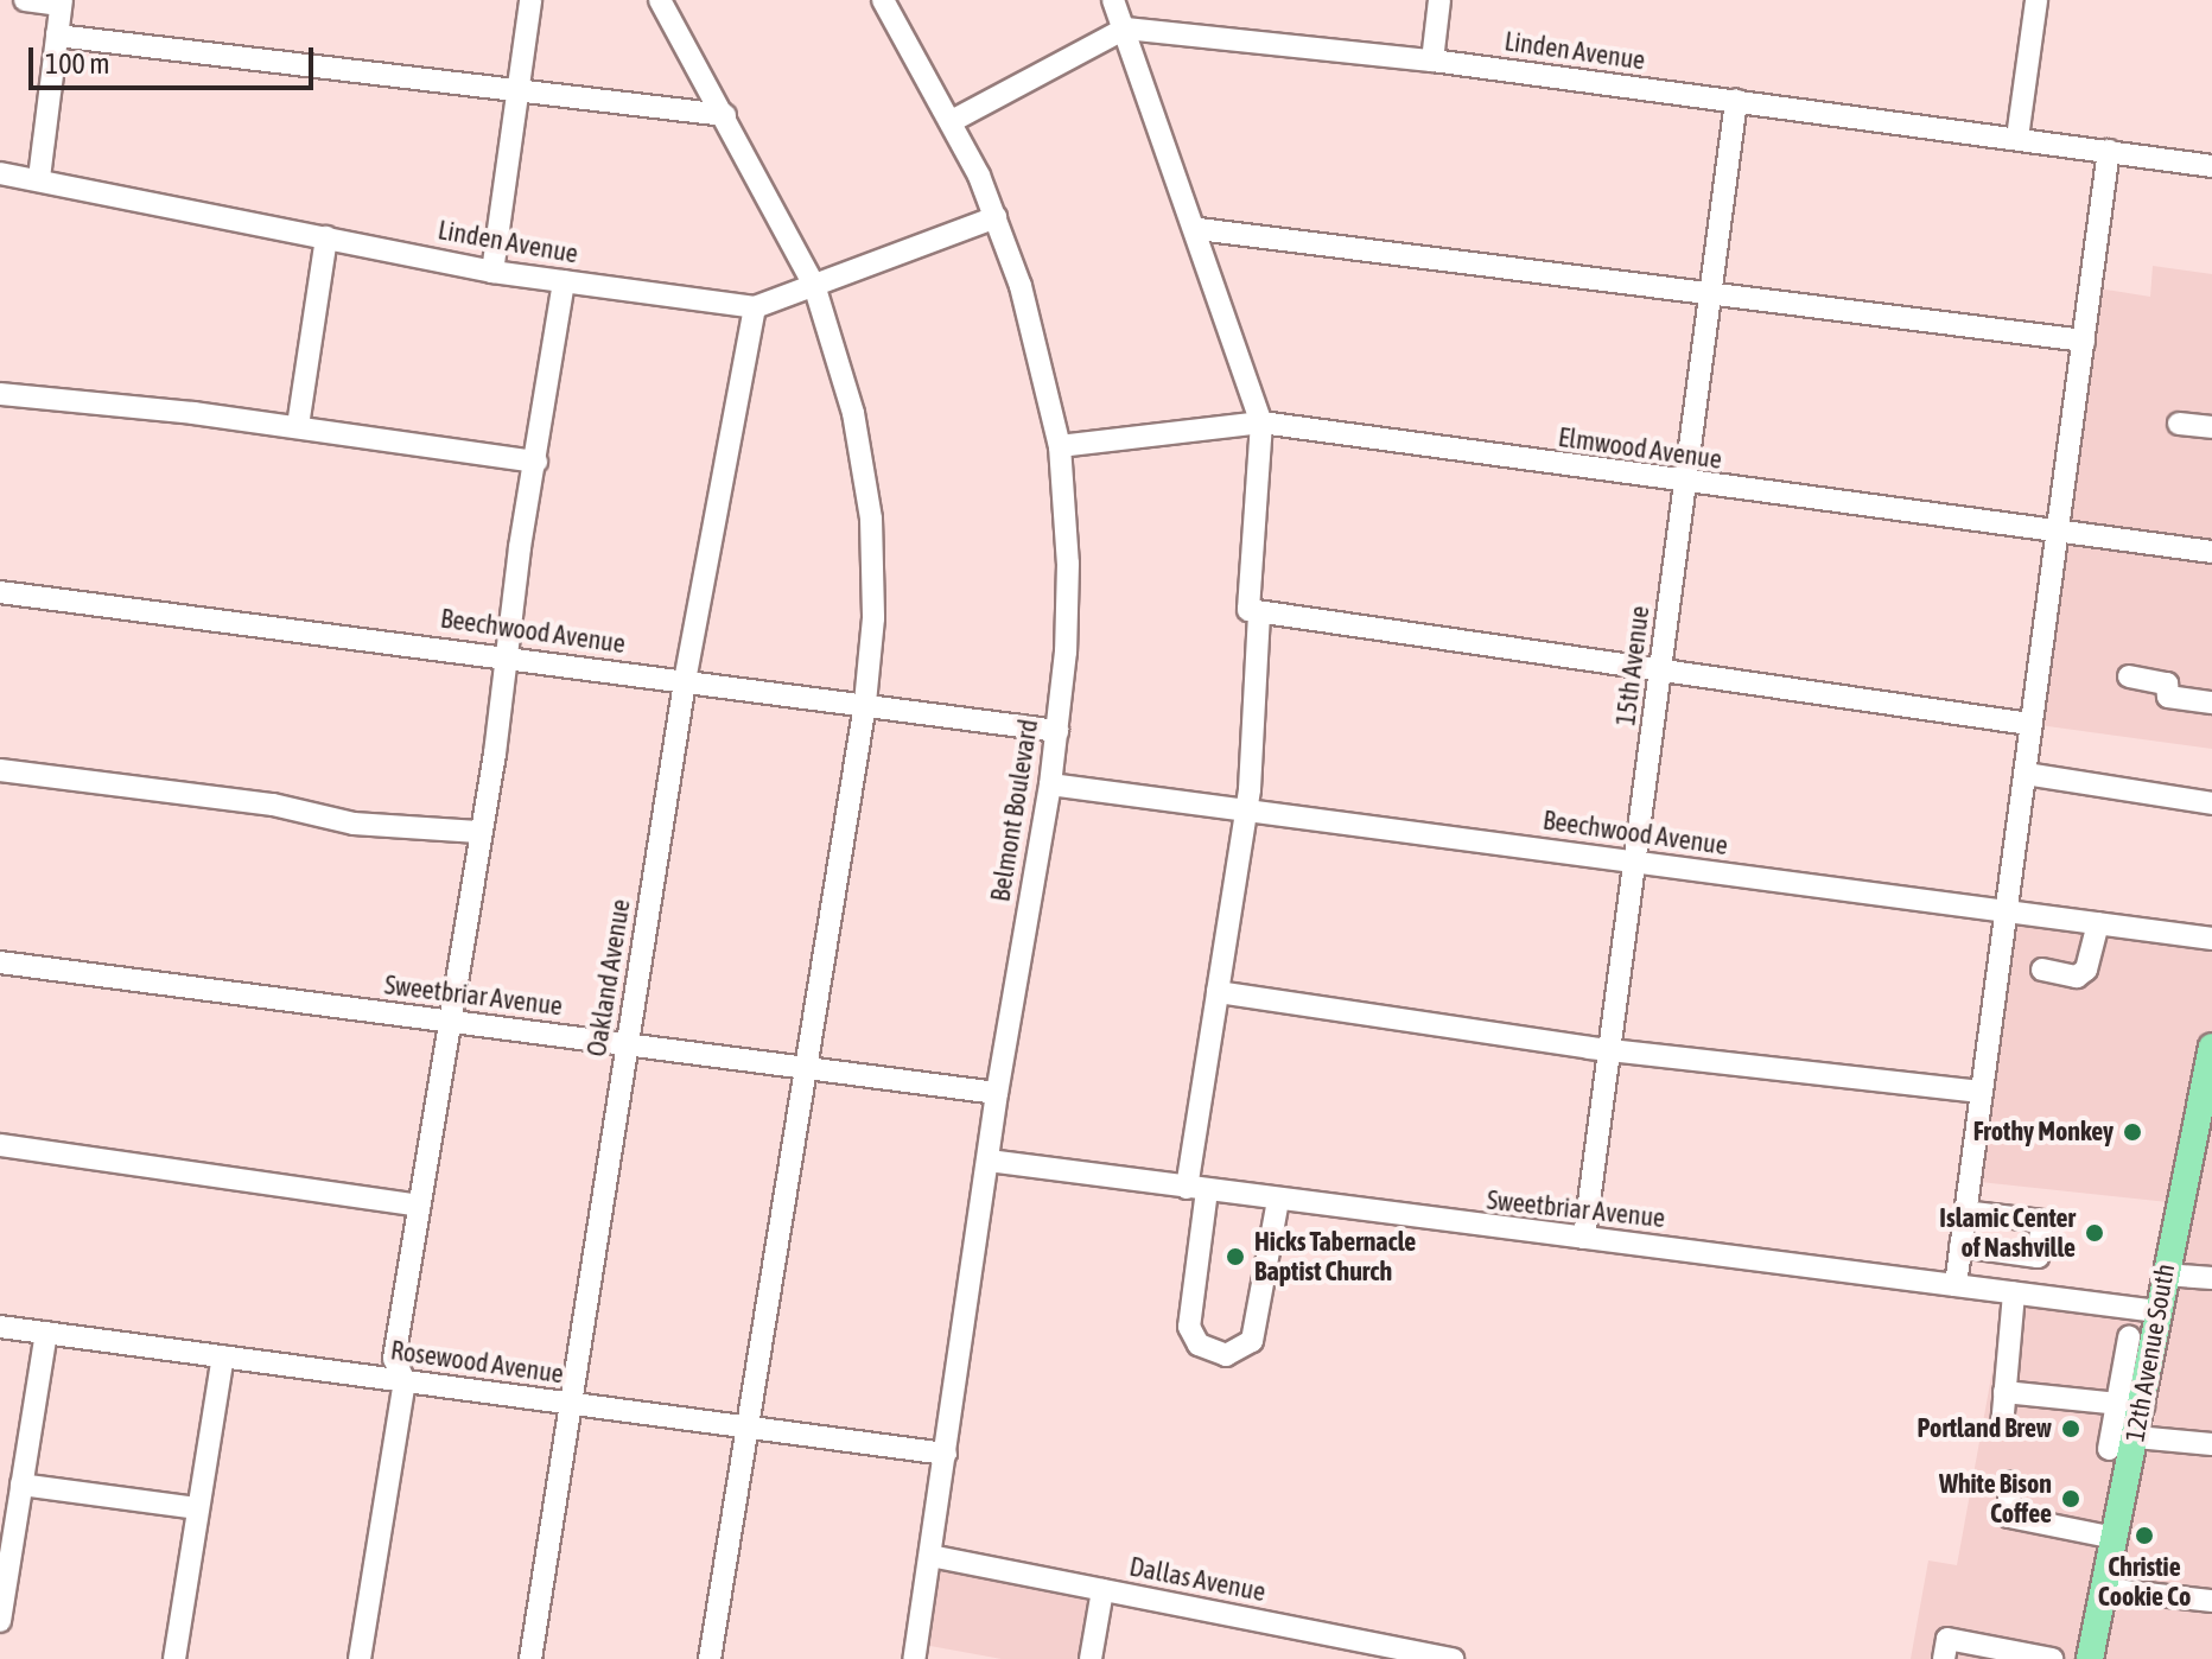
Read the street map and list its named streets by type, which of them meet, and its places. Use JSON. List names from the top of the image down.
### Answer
{
  "streets": {
    "main road": ["12th Avenue South"],
    "street": [
      "Linden Avenue",
      "Elmwood Avenue",
      "Beechwood Avenue",
      "15th Avenue",
      "Belmont Boulevard",
      "Oakland Avenue",
      "Sweetbriar Avenue",
      "Rosewood Avenue",
      "Dallas Avenue"
    ]
  },
  "crossings": [
    ["Linden Avenue", "15th Avenue"],
    ["Linden Avenue", "Belmont Boulevard"],
    ["Linden Avenue", "Oakland Avenue"],
    ["Elmwood Avenue", "15th Avenue"],
    ["Elmwood Avenue", "Belmont Boulevard"],
    ["Beechwood Avenue", "15th Avenue"],
    ["Beechwood Avenue", "Belmont Boulevard"],
    ["Beechwood Avenue", "Oakland Avenue"],
    ["15th Avenue", "Sweetbriar Avenue"],
    ["Belmont Boulevard", "Sweetbriar Avenue"],
    ["Belmont Boulevard", "Rosewood Avenue"],
    ["Belmont Boulevard", "Dallas Avenue"],
    ["Oakland Avenue", "Sweetbriar Avenue"],
    ["Oakland Avenue", "Rosewood Avenue"],
    ["Sweetbriar Avenue", "12th Avenue South"]
  ],
  "places": [
    "Frothy Monkey",
    "Islamic Center of Nashville",
    "Hicks Tabernacle Baptist Church",
    "Portland Brew",
    "White Bison Coffee",
    "Christie Cookie Co"
  ],
  "scale_bar": "100 m"
}
